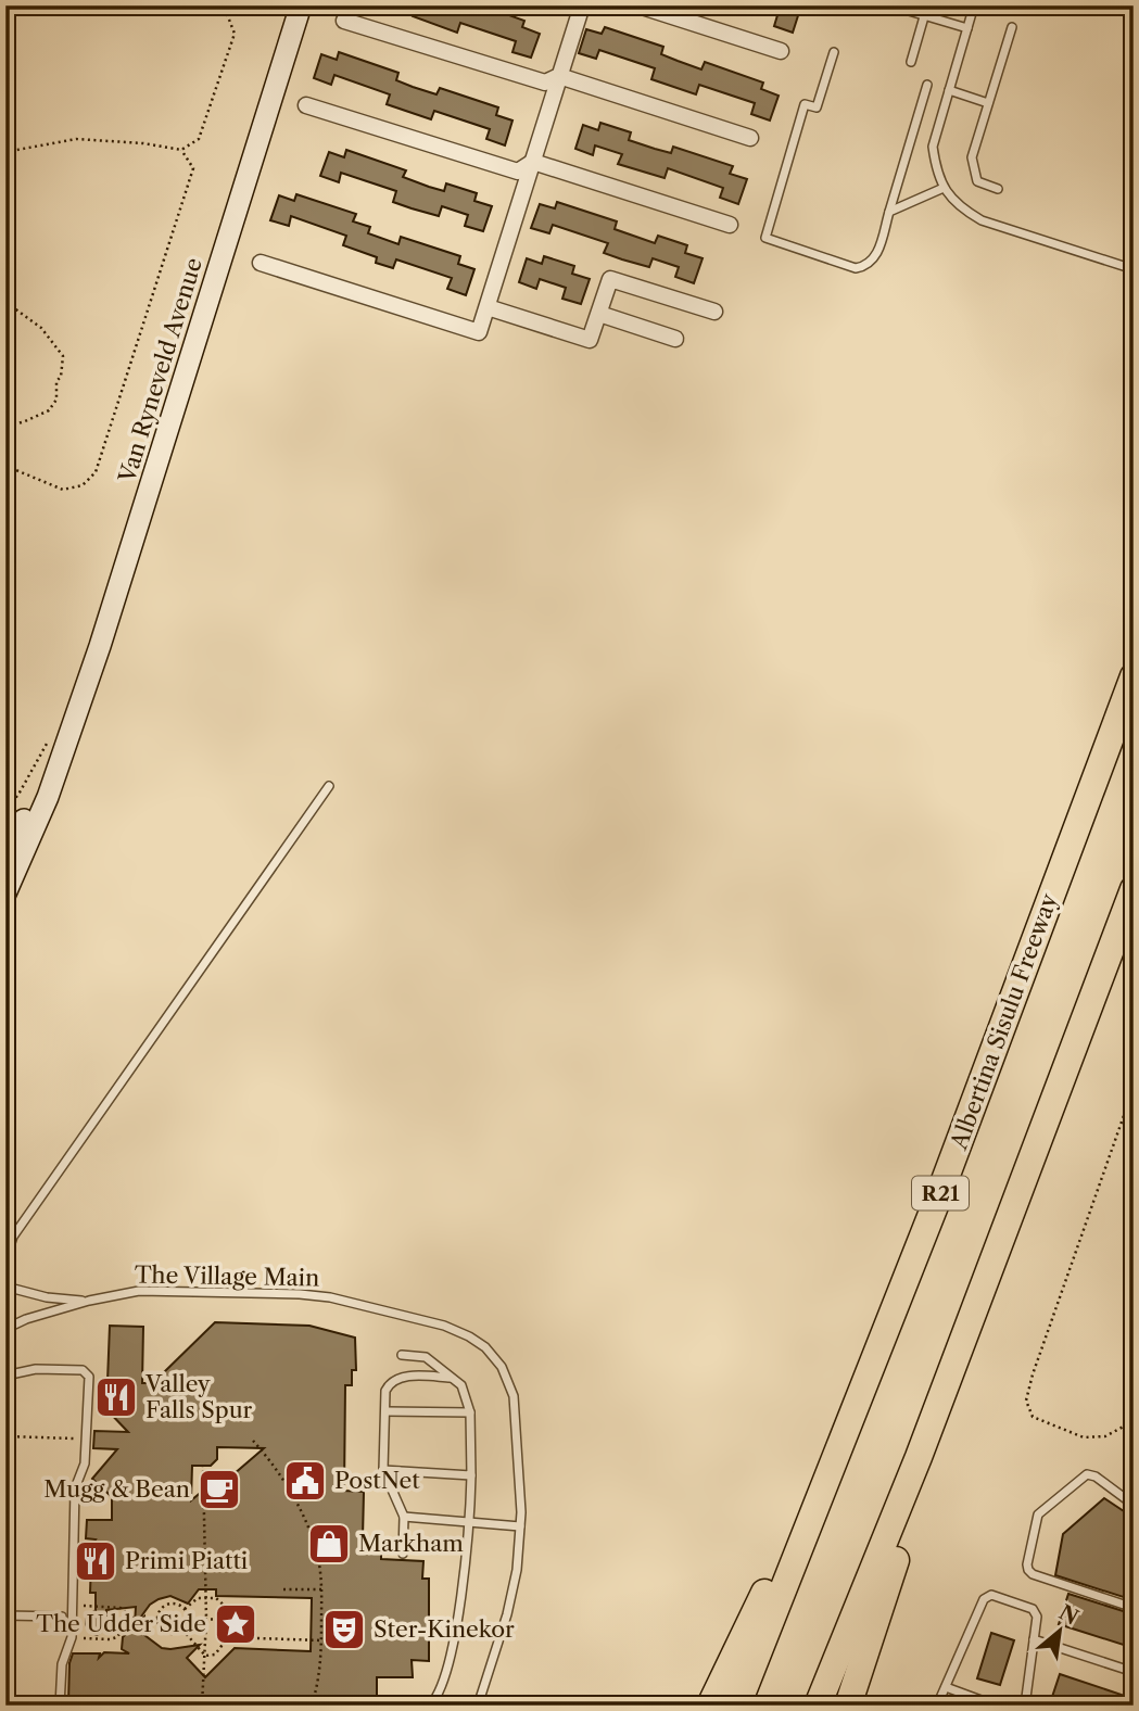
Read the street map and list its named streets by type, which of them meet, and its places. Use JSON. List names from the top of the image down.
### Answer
{
  "streets": {
    "highway": ["Albertina Sisulu Freeway", "R21"],
    "main road": ["Van Ryneveld Avenue"],
    "lane": ["The Village Main"]
  },
  "places": {
    "restaurant": ["Valley Falls Spur", "Primi Piatti"],
    "public building": ["PostNet"],
    "cafe": ["Mugg & Bean"],
    "shop": ["Markham"],
    "place": ["The Udder Side"],
    "theatre": ["Ster-Kinekor"]
  },
  "north": "top right"
}
